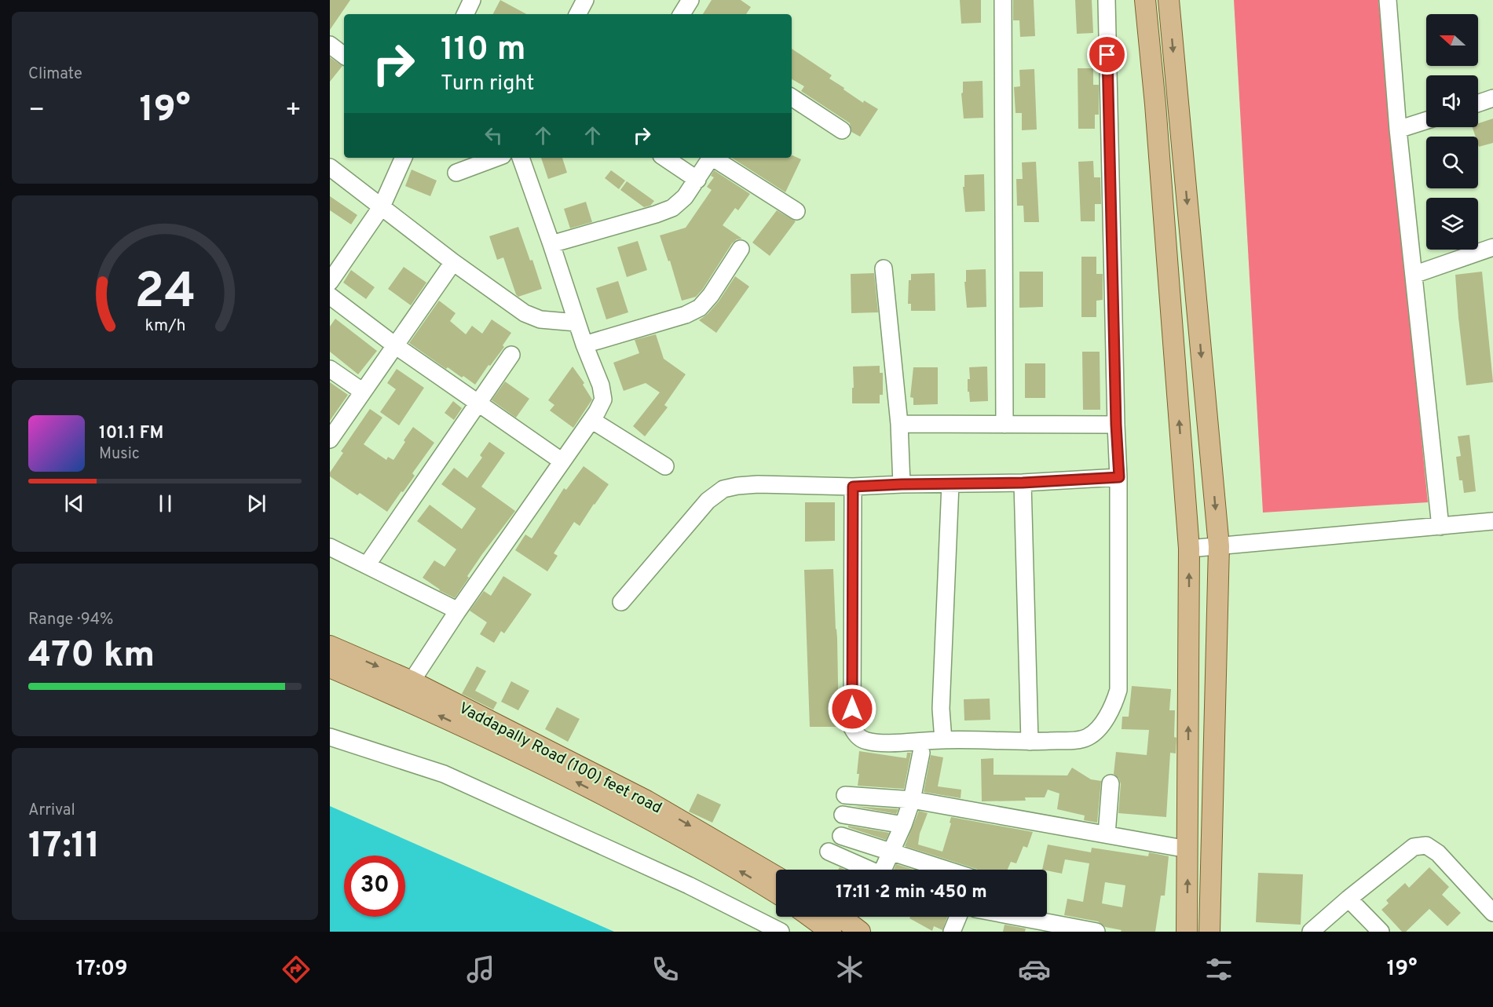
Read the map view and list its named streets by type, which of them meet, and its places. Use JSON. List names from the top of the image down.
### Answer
{
  "streets": {
    "main road": ["Vaddapally Road (100) feet road"]
  },
  "north": "left",
  "page": {
    "tile": [
      "Climate",
      ["Range · 94%", "470 km"],
      ["Arrival", "17:11"]
    ],
    "turn": ["110 m", "Turn right"],
    "heat": ["−", "19°", "+"],
    "song": ["101.1 FM", "Music"],
    "limit": "30",
    "trip": "17:11 · 2 min · 450 m",
    "tabs": ["17:09", "19°"],
    "gauge": ["24", "km/h"]
  }
}
